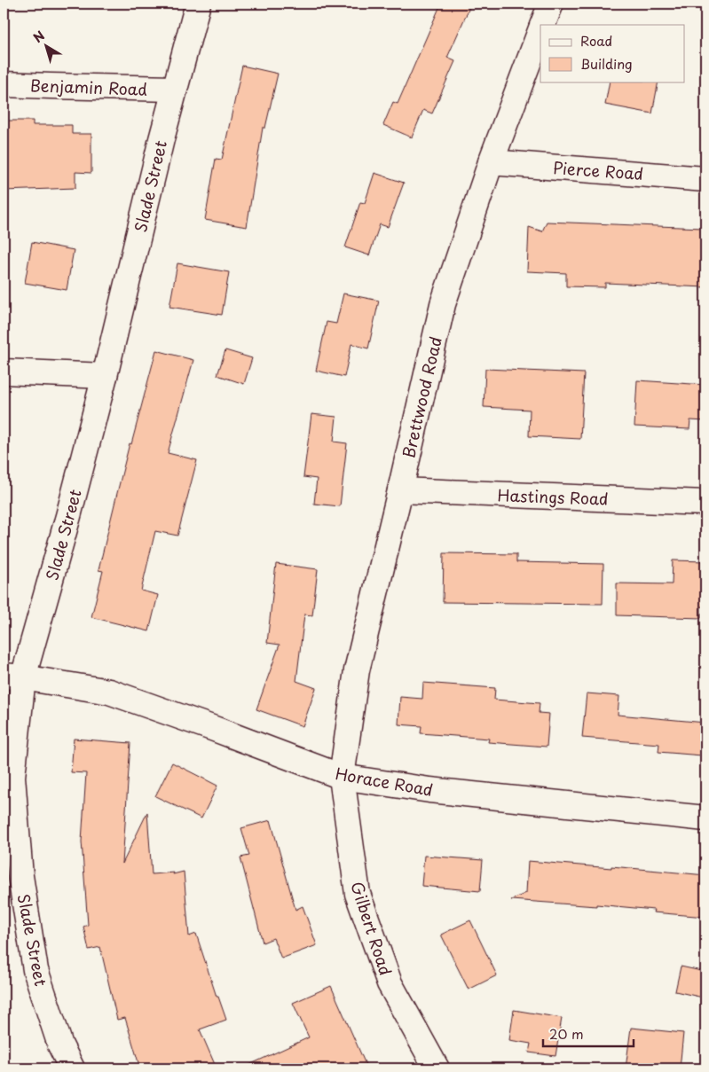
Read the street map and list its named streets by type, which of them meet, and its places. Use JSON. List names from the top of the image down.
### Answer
{
  "streets": {
    "street": [
      "Benjamin Road",
      "Pierce Road",
      "Slade Street",
      "Brettwood Road",
      "Hastings Road",
      "Horace Road",
      "Gilbert Road"
    ]
  },
  "crossings": [
    ["Benjamin Road", "Slade Street"],
    ["Pierce Road", "Brettwood Road"],
    ["Slade Street", "Horace Road"],
    ["Brettwood Road", "Hastings Road"],
    ["Brettwood Road", "Horace Road"],
    ["Brettwood Road", "Gilbert Road"],
    ["Horace Road", "Gilbert Road"]
  ],
  "legend": ["Road", "Building"],
  "scale_bar": "20 m",
  "north": "top left"
}
